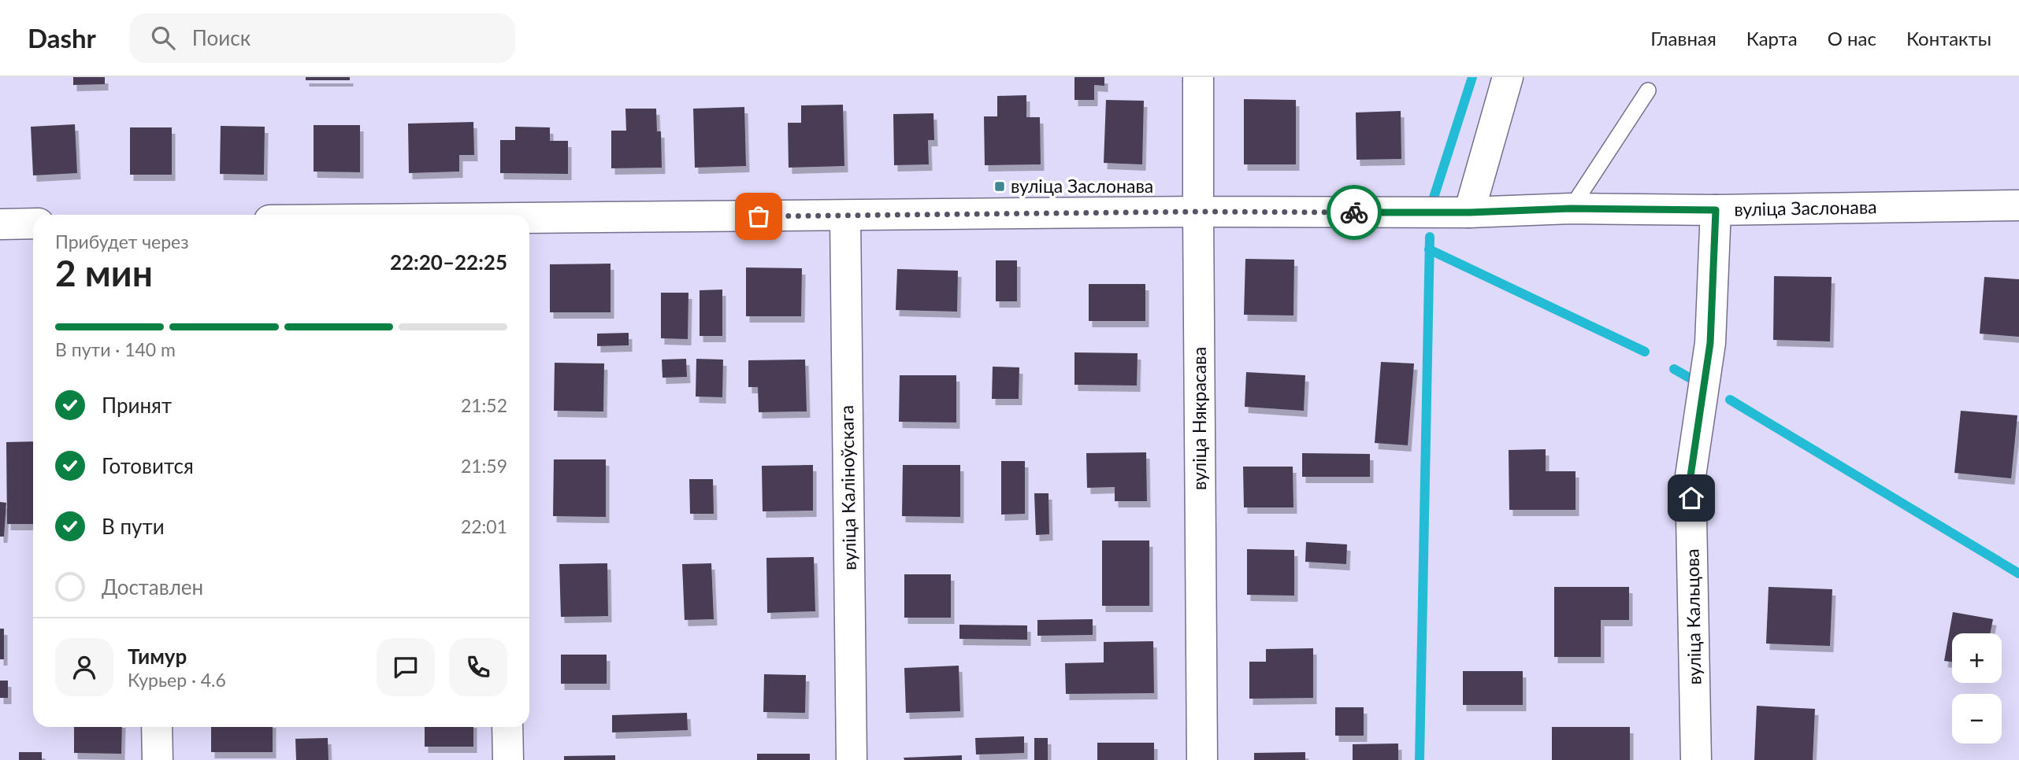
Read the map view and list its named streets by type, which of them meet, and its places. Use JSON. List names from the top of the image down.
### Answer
{
  "streets": {
    "street": [
      "вуліца Заслонава",
      "вуліца Някрасава",
      "вуліца Каліноўскага",
      "вуліца Кальцова"
    ]
  },
  "crossings": [
    ["вуліца Заслонава", "вуліца Някрасава"],
    ["вуліца Заслонава", "вуліца Каліноўскага"],
    ["вуліца Заслонава", "вуліца Кальцова"]
  ],
  "places": {
    "transit": ["вуліца Заслонава"]
  },
  "page": {
    "header": "Dashr",
    "search": "Поиск",
    "nav": [
      "Главная",
      "Карта",
      "О нас",
      "Контакты"
    ],
    "heading": ["2 мин", "Прибудет через", "22:20–22:25"],
    "panel": ["Тимур", "Курьер · 4.6"],
    "bar": "В пути · 140 m",
    "list": [
      ["Принят", "21:52"],
      ["Готовится", "21:59"],
      ["В пути", "22:01"],
      "Доставлен"
    ],
    "map_buttons": ["+", "−"]
  }
}
